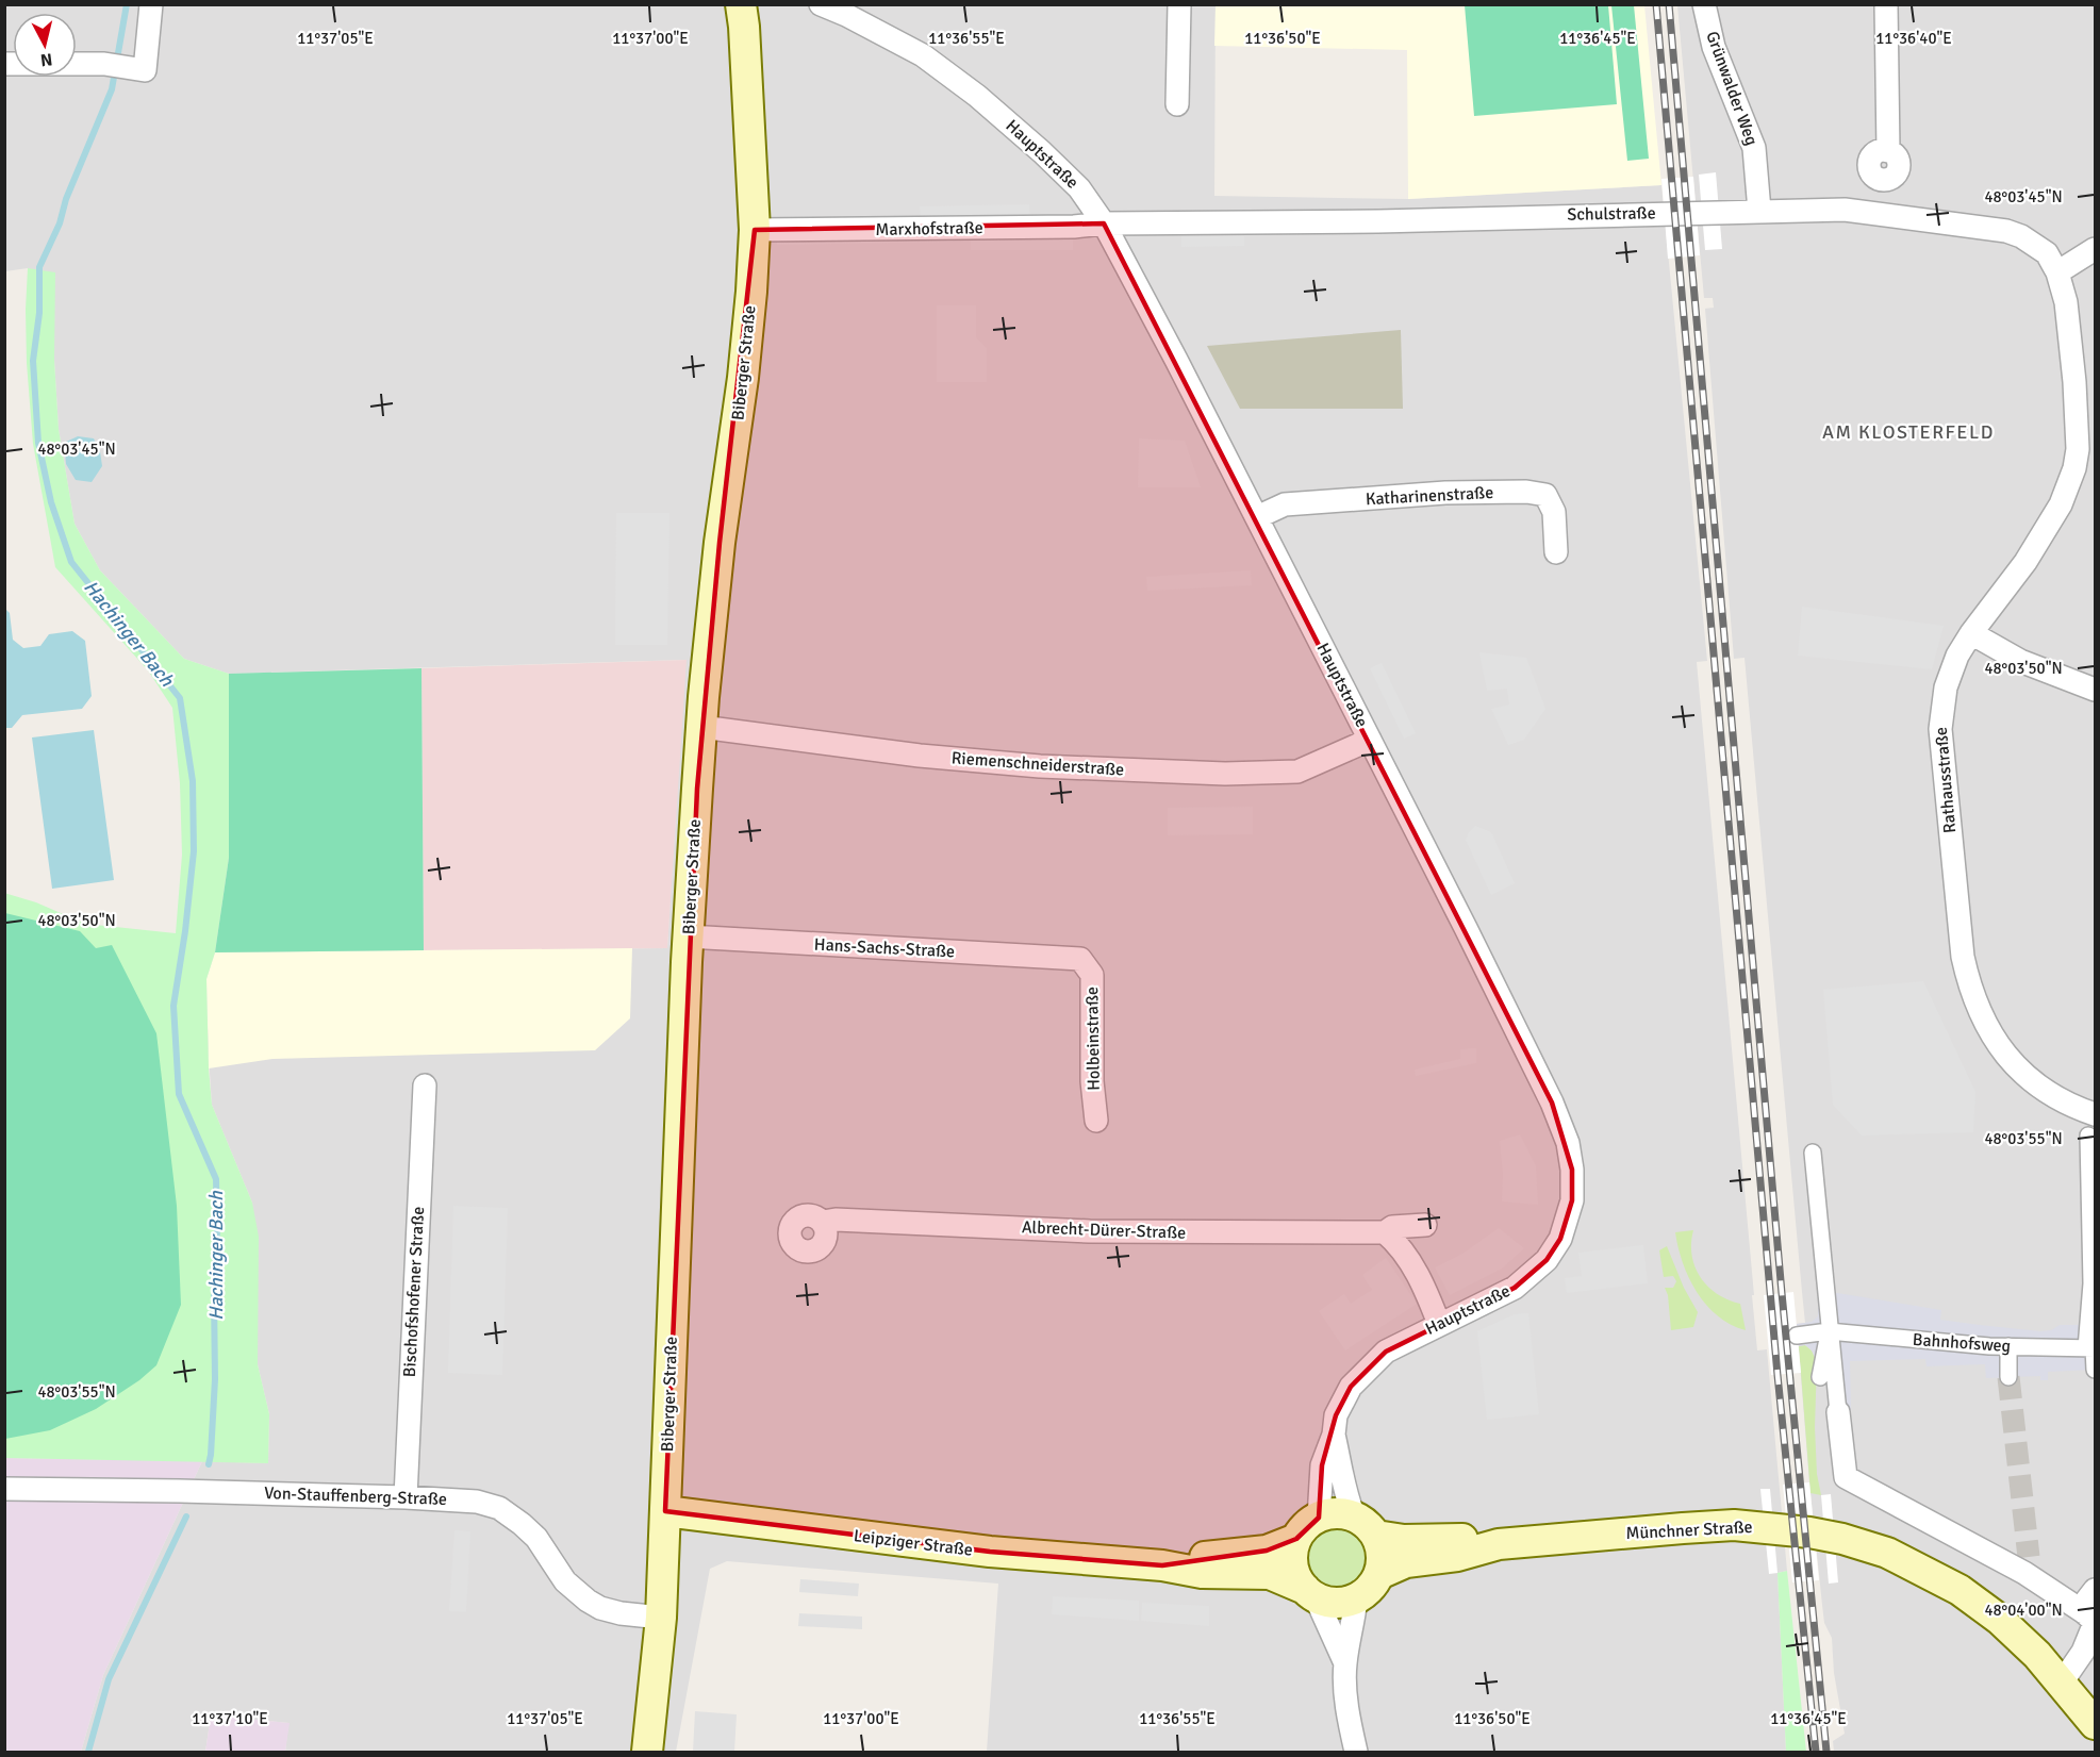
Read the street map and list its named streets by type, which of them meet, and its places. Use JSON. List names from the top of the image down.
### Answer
{
  "streets": {
    "main road": ["Biberger Straße", "Münchner Straße", "Leipziger Straße"],
    "street": [
      "Grünwalder Weg",
      "Hauptstraße",
      "Schulstraße",
      "Marxhofstraße",
      "Katharinenstraße",
      "Riemenschneiderstraße",
      "Rathausstraße",
      "Hans-Sachs-Straße",
      "Holbeinstraße",
      "Albrecht-Dürer-Straße",
      "Bischofshofener Straße",
      "Bahnhofsweg",
      "Von-Stauffenberg-Straße"
    ]
  },
  "crossings": [
    ["Grünwalder Weg", "Schulstraße"],
    ["Hauptstraße", "Schulstraße"],
    ["Hauptstraße", "Marxhofstraße"],
    ["Hauptstraße", "Katharinenstraße"],
    ["Hauptstraße", "Riemenschneiderstraße"],
    ["Hauptstraße", "Münchner Straße"],
    ["Hauptstraße", "Leipziger Straße"],
    ["Schulstraße", "Marxhofstraße"],
    ["Schulstraße", "Rathausstraße"],
    ["Marxhofstraße", "Biberger Straße"],
    ["Biberger Straße", "Riemenschneiderstraße"],
    ["Biberger Straße", "Hans-Sachs-Straße"],
    ["Biberger Straße", "Von-Stauffenberg-Straße"],
    ["Biberger Straße", "Leipziger Straße"],
    ["Hans-Sachs-Straße", "Holbeinstraße"],
    ["Bischofshofener Straße", "Von-Stauffenberg-Straße"],
    ["Münchner Straße", "Leipziger Straße"]
  ],
  "districts": ["AM KLOSTERFELD"],
  "water": ["Hachinger Bach"],
  "north": "bottom",
  "coordinates": [
    "11°37'05\"E",
    "11°37'00\"E",
    "11°36'55\"E",
    "11°36'50\"E",
    "11°36'45\"E",
    "11°36'40\"E",
    "48°03'45\"N",
    "48°03'50\"N",
    "48°03'55\"N",
    "48°04'00\"N",
    "11°37'10\"E"
  ]
}
